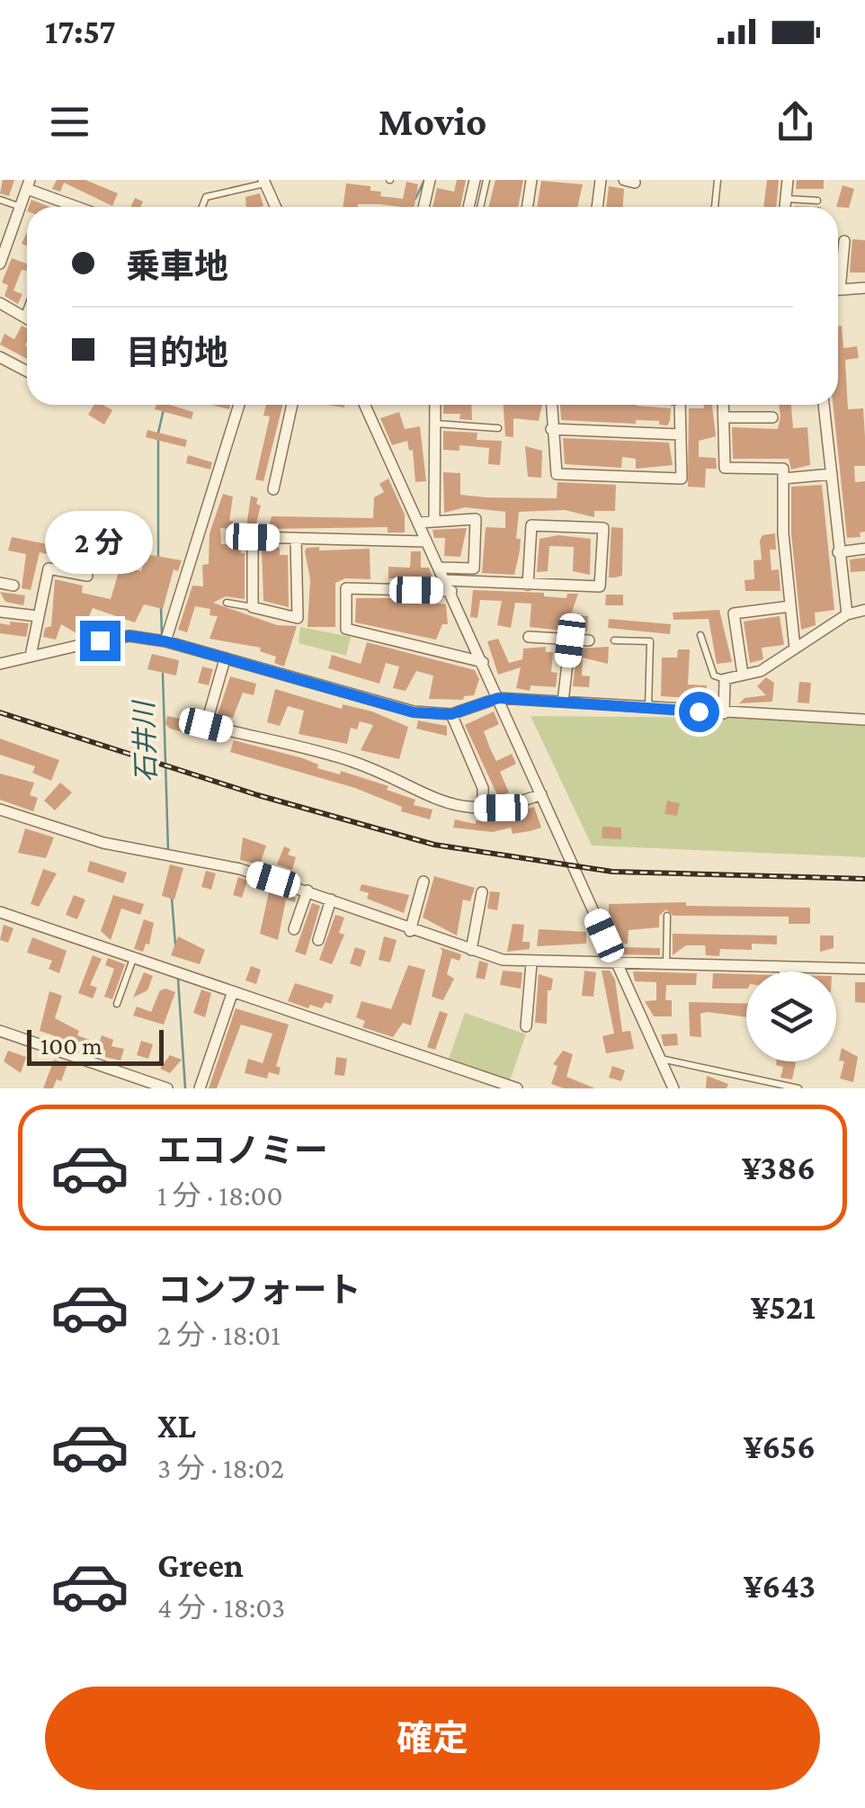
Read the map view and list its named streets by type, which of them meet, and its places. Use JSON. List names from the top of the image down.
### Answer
{
  "water": ["石井川"],
  "scale_bar": "100 m",
  "page": {
    "status": "17:57",
    "header": "Movio",
    "banner": ["乗車地", "目的地"],
    "bubble": "2 分",
    "scale": "100 m",
    "list": [
      {
        "name": "エコノミー",
        "note": "1 分 · 18:00",
        "value": "¥386"
      },
      {
        "name": "コンフォート",
        "note": "2 分 · 18:01",
        "value": "¥521"
      },
      {
        "name": "XL",
        "note": "3 分 · 18:02",
        "value": "¥656"
      },
      {
        "name": "Green",
        "note": "4 分 · 18:03",
        "value": "¥643"
      }
    ],
    "buttons": "確定"
  }
}
